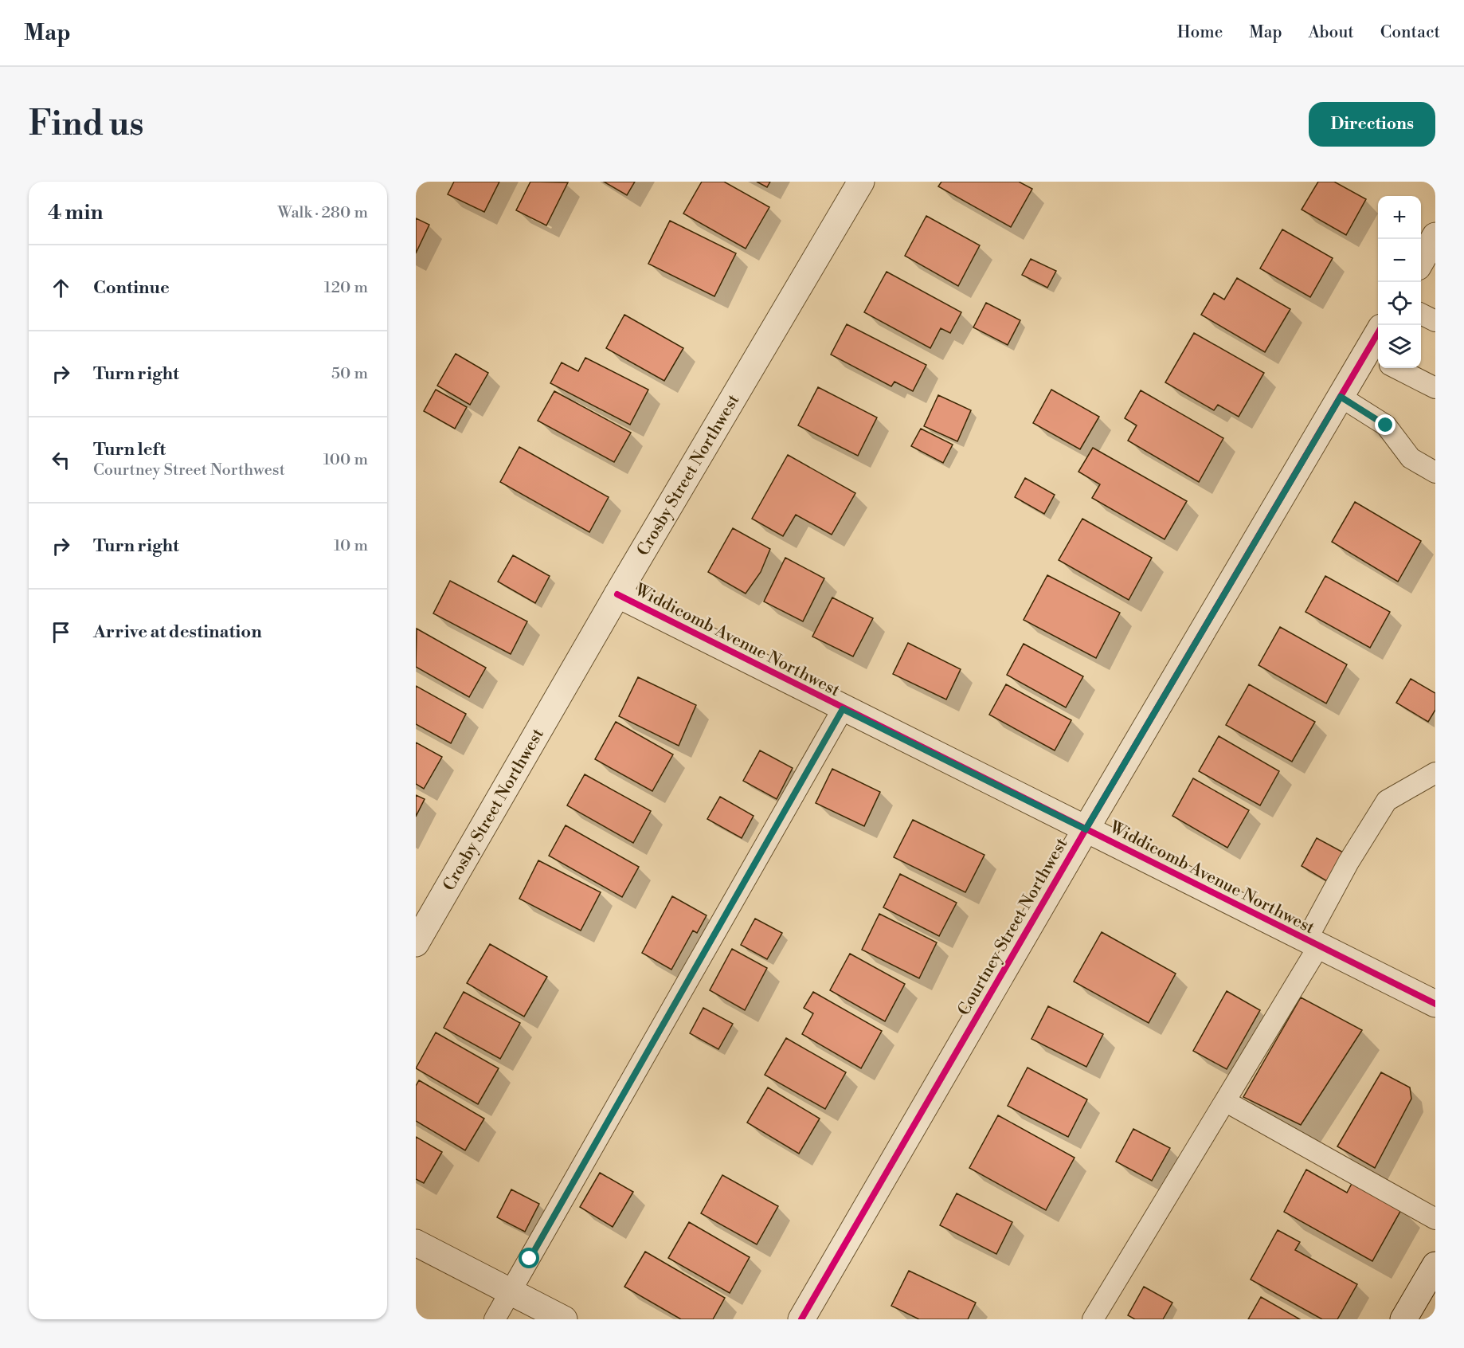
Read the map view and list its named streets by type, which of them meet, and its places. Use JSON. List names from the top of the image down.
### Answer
{
  "streets": {
    "street": ["Crosby Street Northwest", "Widdicomb Avenue Northwest", "Courtney Street Northwest"]
  },
  "crossings": [
    ["Crosby Street Northwest", "Widdicomb Avenue Northwest"],
    ["Widdicomb Avenue Northwest", "Courtney Street Northwest"]
  ],
  "page": {
    "header": "Map",
    "nav": [
      "Home",
      "Map",
      "About",
      "Contact"
    ],
    "buttons": "Directions",
    "title": "Find us",
    "heading": ["4 min", "Walk · 280 m"],
    "map_buttons": ["+", "−"],
    "list": [
      ["Continue", "120 m"],
      ["Turn right", "50 m"],
      ["Turn left", "Courtney Street Northwest", "100 m"],
      ["Turn right", "10 m"],
      "Arrive at destination"
    ]
  }
}
